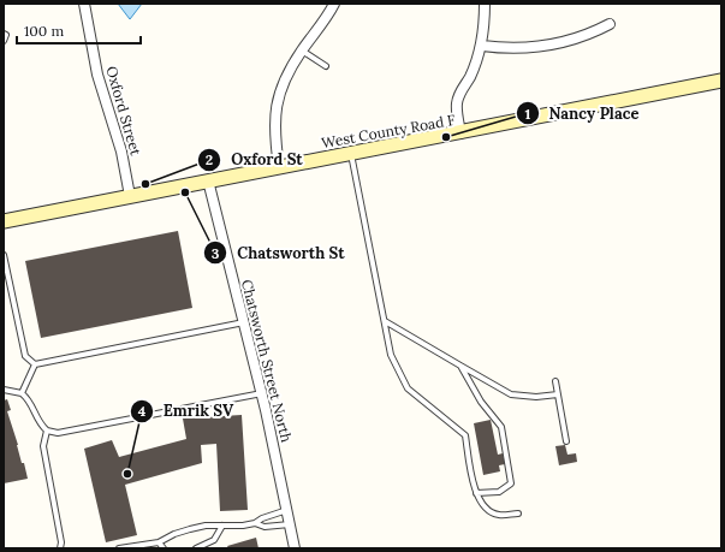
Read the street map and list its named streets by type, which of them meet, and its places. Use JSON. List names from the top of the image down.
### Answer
{
  "streets": {
    "street": ["Oxford Street", "West County Road F", "Chatsworth Street North"]
  },
  "crossings": [
    ["Oxford Street", "West County Road F"],
    ["West County Road F", "Chatsworth Street North"]
  ],
  "places": [
    "Nancy Place",
    "Oxford St",
    "Chatsworth St",
    "Emrik SV"
  ],
  "scale_bar": "100 m"
}
